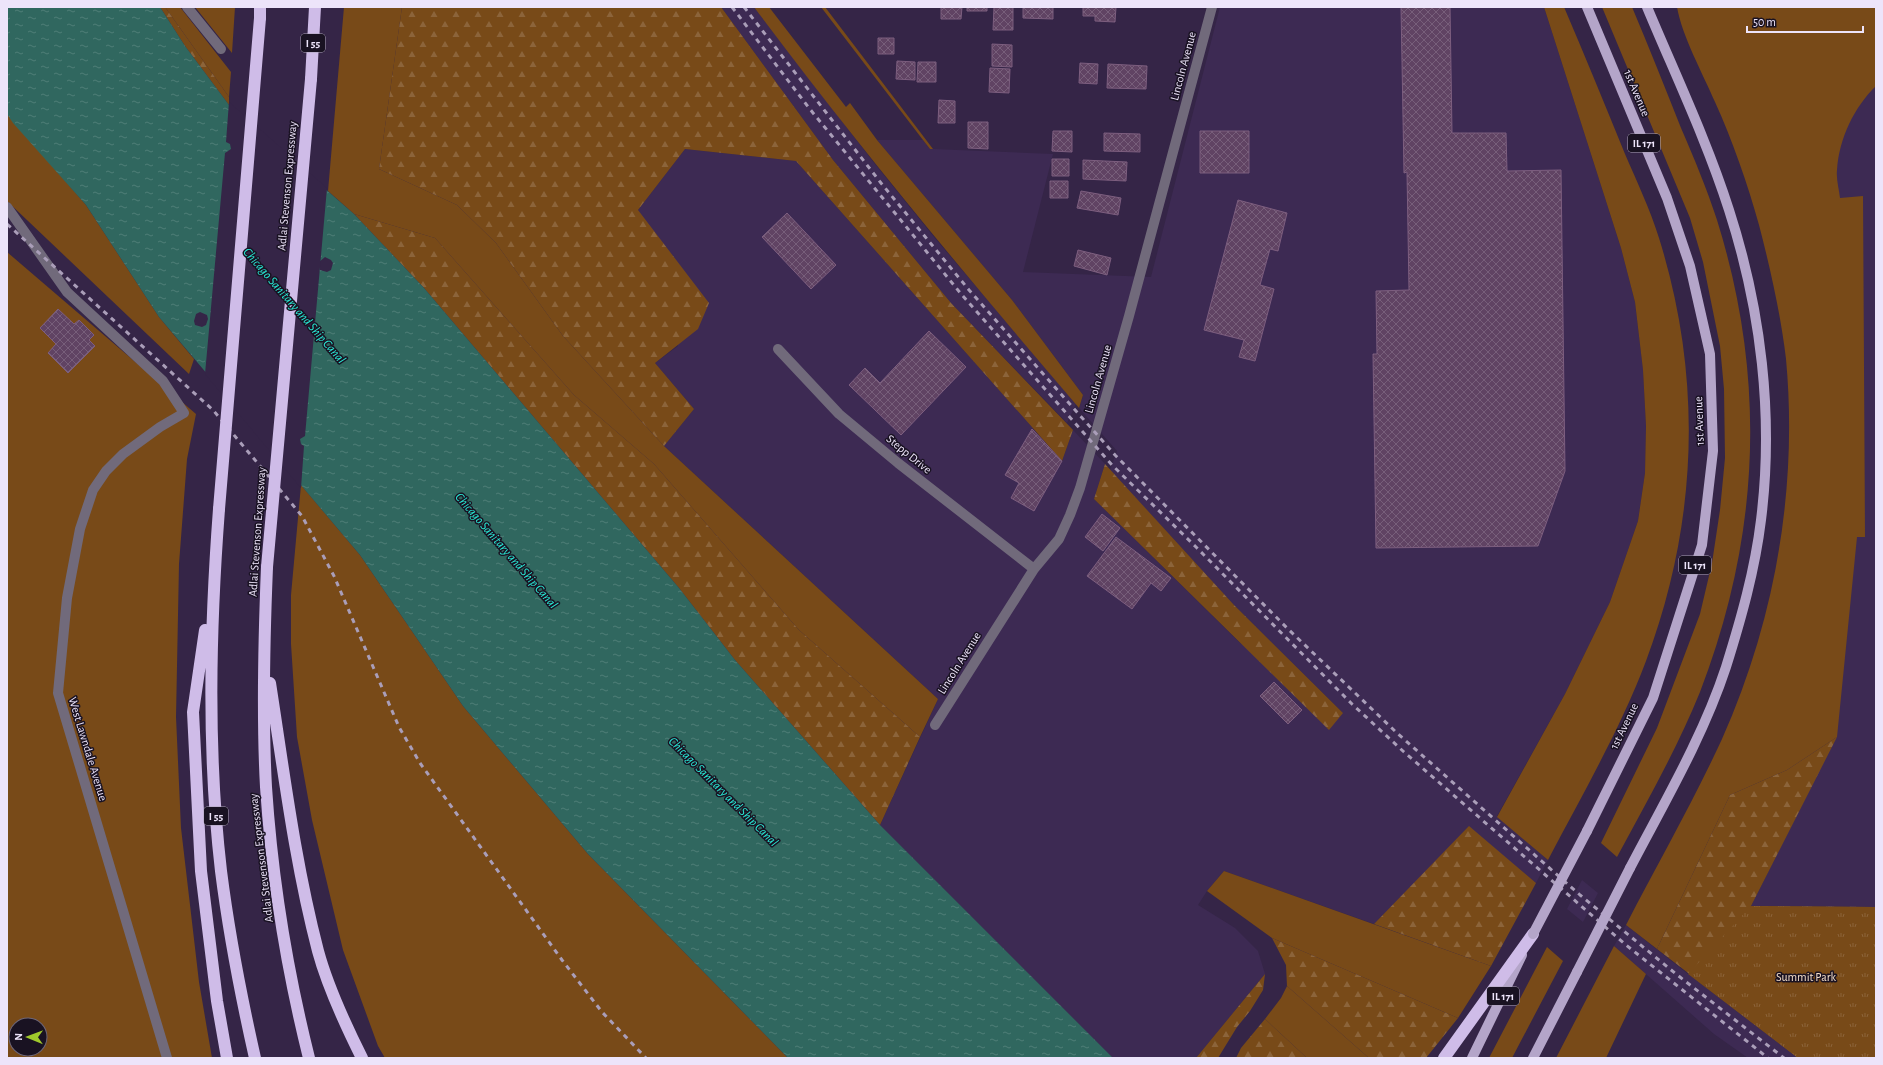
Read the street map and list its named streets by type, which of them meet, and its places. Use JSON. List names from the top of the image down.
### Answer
{
  "streets": {
    "highway": ["I 55", "Adlai Stevenson Expressway"],
    "main road": ["1st Avenue", "IL 171"],
    "street": ["Lincoln Avenue", "Stepp Drive", "West Lawndale Avenue"]
  },
  "crossings": [
    ["Lincoln Avenue", "Stepp Drive"],
    ["1st Avenue", "IL 171"]
  ],
  "water": ["Chicago Sanitary and Ship Canal"],
  "parks": ["Summit Park"],
  "scale_bar": "50 m",
  "north": "left"
}
